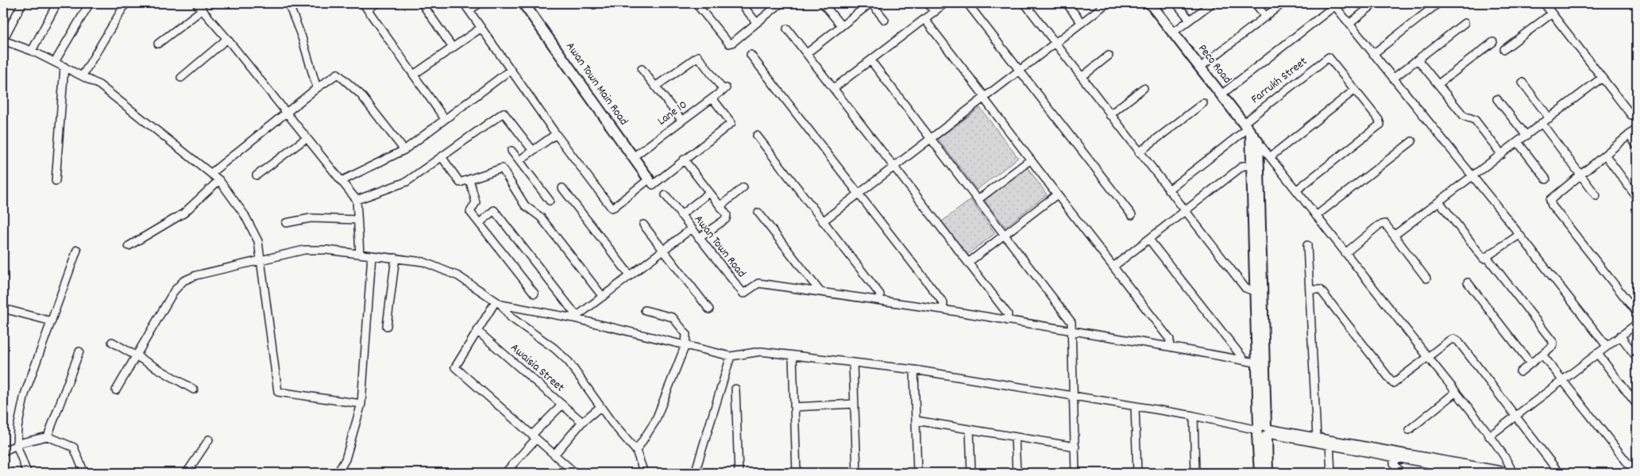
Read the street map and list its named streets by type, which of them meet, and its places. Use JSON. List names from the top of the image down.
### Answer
{
  "streets": {
    "street": [
      "Peco Road",
      "Farrukh Street",
      "Awan Town Main Road",
      "Lane 10",
      "Awan Town Road",
      "Awaisia Street"
    ]
  },
  "crossings": [
    ["Peco Road", "Farrukh Street"],
    ["Awan Town Main Road", "Lane 10"]
  ]
}
